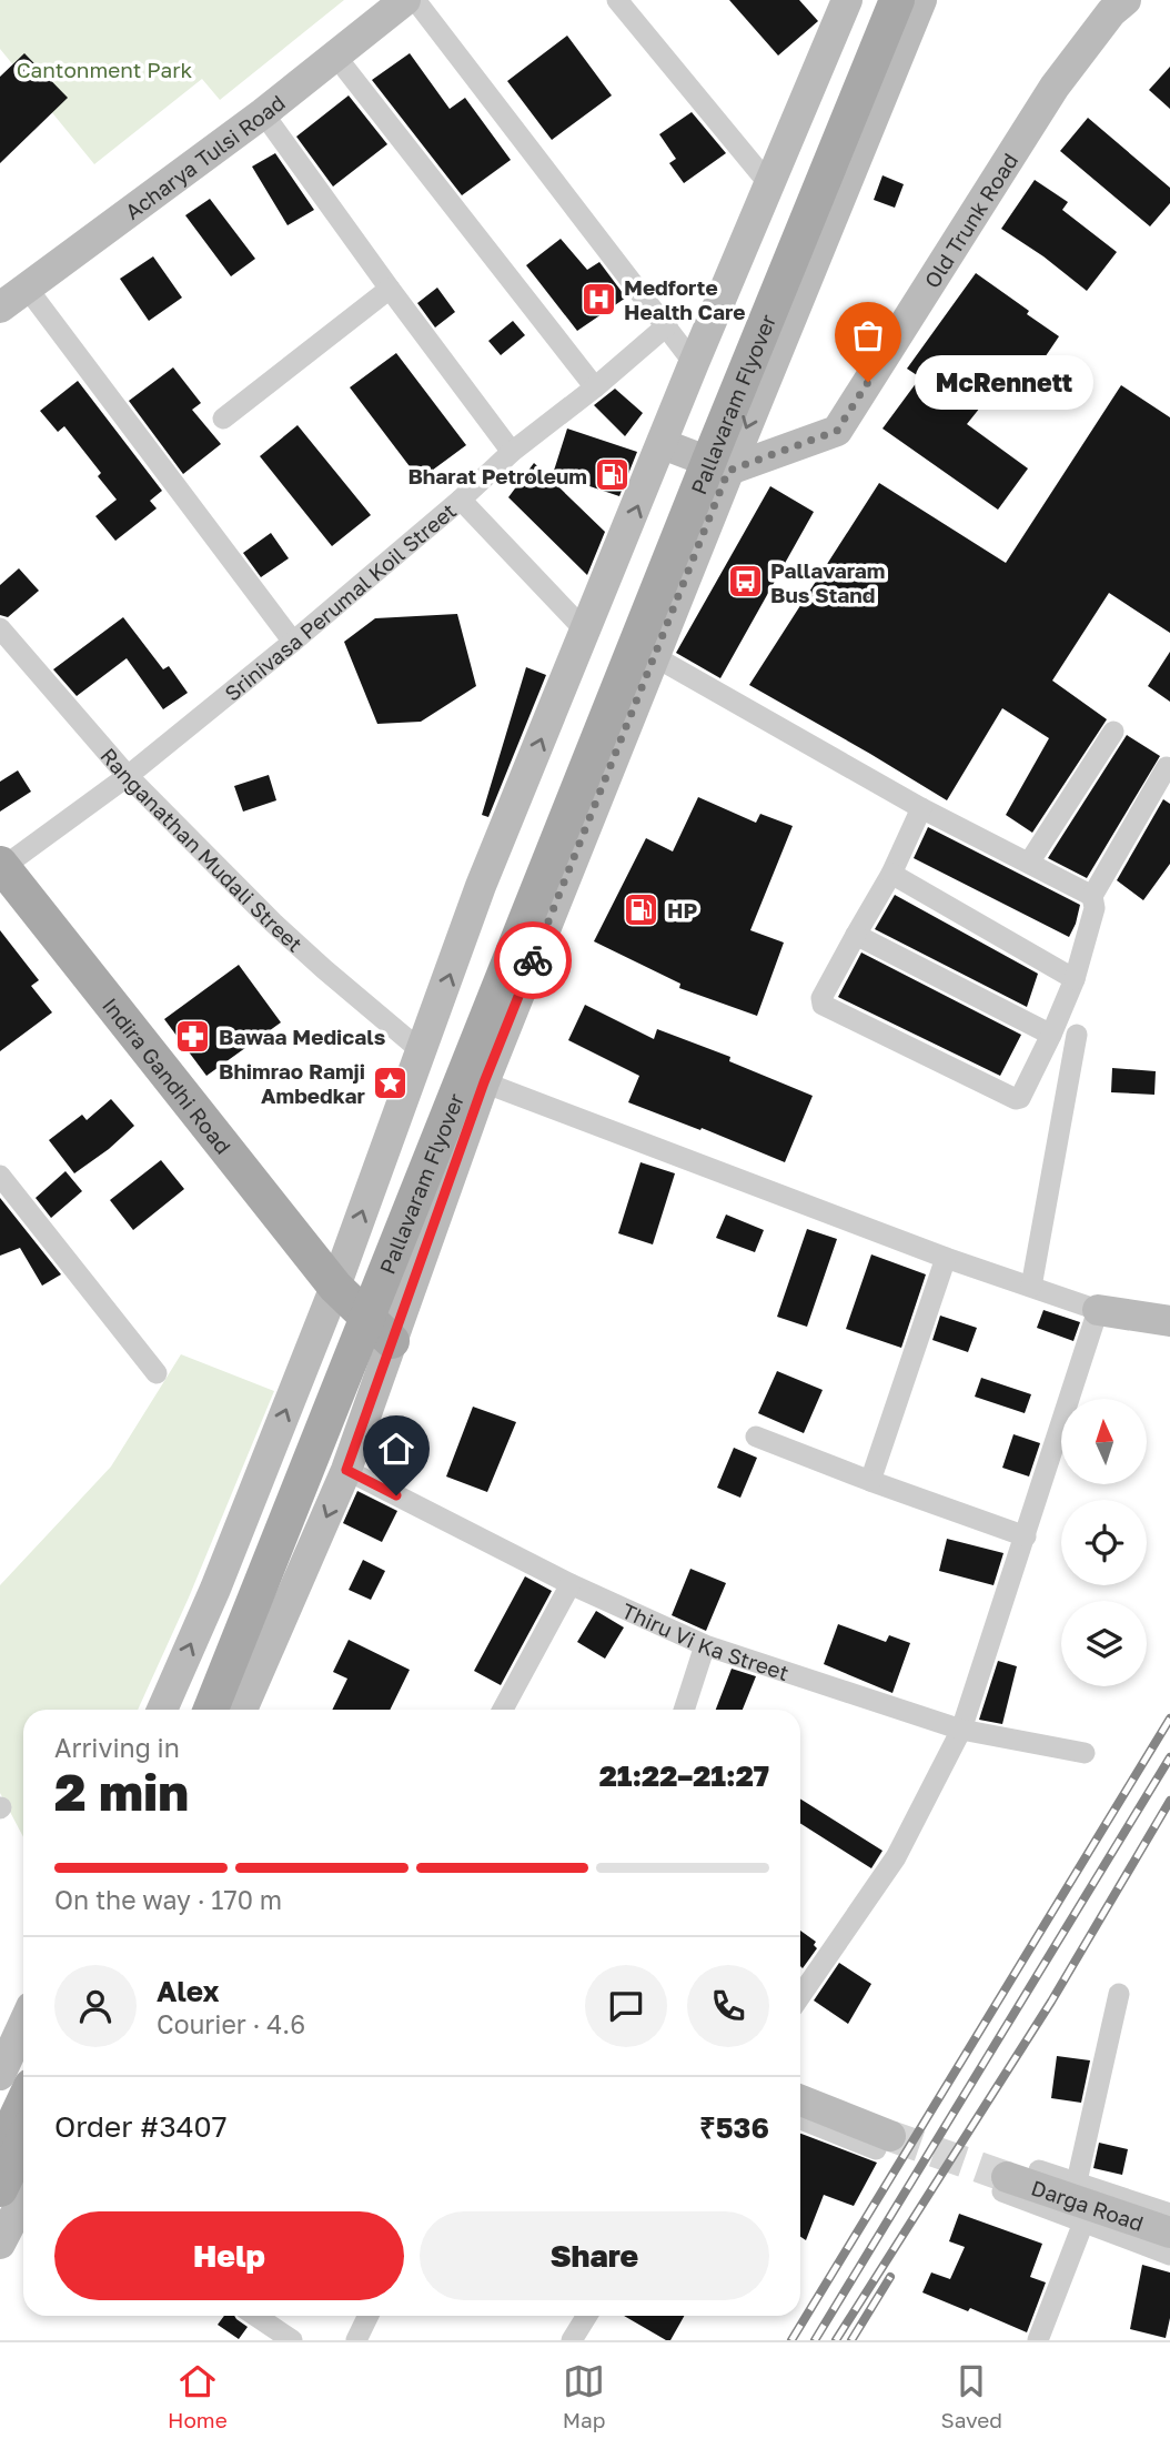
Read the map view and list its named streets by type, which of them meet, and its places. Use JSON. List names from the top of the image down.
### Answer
{
  "streets": {
    "main road": ["Pallavaram Flyover", "Indira Gandhi Road"],
    "street": [
      "Acharya Tulsi Road",
      "Old Trunk Road",
      "Srinivasa Perumal Koil Street",
      "Ranganathan Mudali Street",
      "Thiru Vi Ka Street",
      "Darga Road"
    ]
  },
  "crossings": [
    ["Srinivasa Perumal Koil Street", "Ranganathan Mudali Street"],
    ["Srinivasa Perumal Koil Street", "Indira Gandhi Road"]
  ],
  "parks": ["Cantonment Park"],
  "places": {
    "hospital": ["Medforte Health Care"],
    "other": ["McRennett"],
    "fuel station": ["Bharat Petroleum", "HP"],
    "bus stop": ["Pallavaram Bus Stand"],
    "pharmacy": ["Bawaa Medicals"],
    "place": ["Bhimrao Ramji Ambedkar"]
  },
  "north": "top",
  "page": {
    "bubble": "McRennett",
    "heading": ["2 min", "Arriving in", "21:22–21:27"],
    "panel": [
      "Alex",
      "Courier · 4.6",
      "Order #3407",
      "₹536"
    ],
    "bar": "On the way · 170 m",
    "buttons": ["Help", "Share"],
    "tabs": ["Home", "Map", "Saved"]
  }
}
